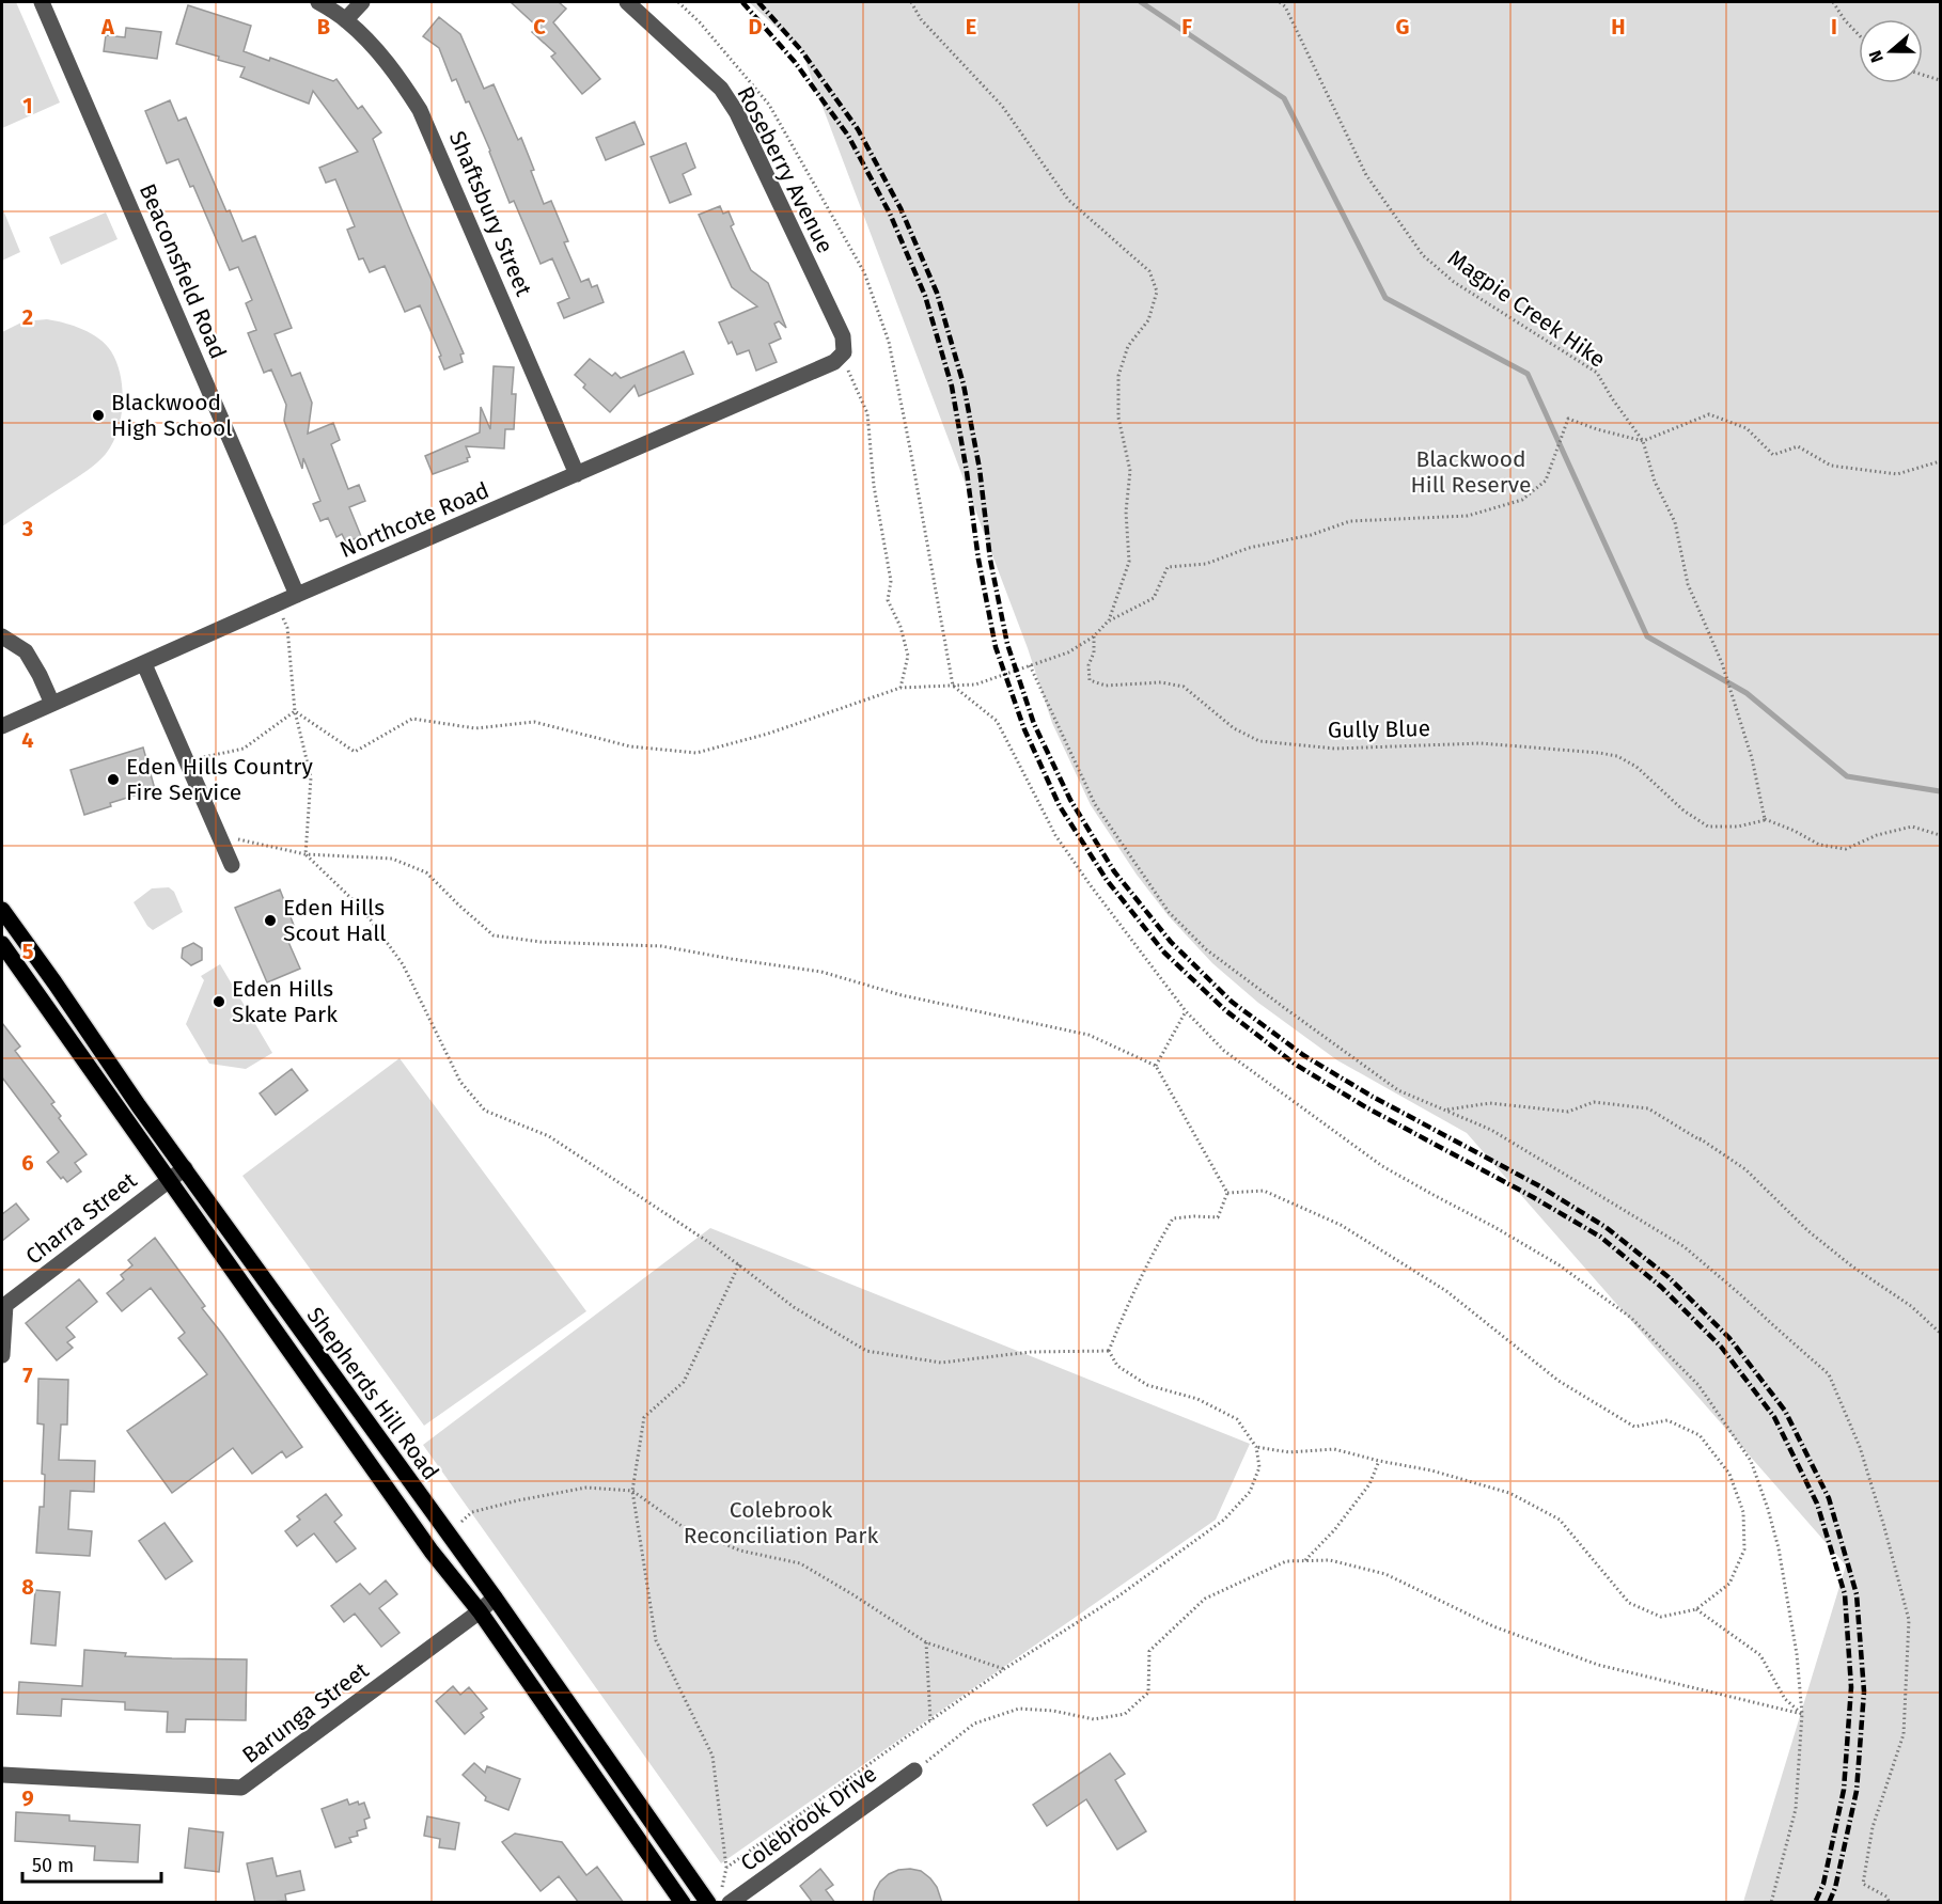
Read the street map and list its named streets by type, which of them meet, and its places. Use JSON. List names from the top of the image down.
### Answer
{
  "streets": {
    "main road": ["Shepherds Hill Road"],
    "street": [
      "Roseberry Avenue",
      "Shaftsbury Street",
      "Beaconsfield Road",
      "Northcote Road",
      "Charra Street",
      "Barunga Street",
      "Colebrook Drive"
    ],
    "path": ["Magpie Creek Hike", "Gully Blue"]
  },
  "crossings": [
    ["Roseberry Avenue", "Northcote Road"],
    ["Shaftsbury Street", "Northcote Road"],
    ["Beaconsfield Road", "Northcote Road"],
    ["Magpie Creek Hike", "Gully Blue"],
    ["Charra Street", "Shepherds Hill Road"],
    ["Shepherds Hill Road", "Barunga Street"]
  ],
  "parks": ["Blackwood Hill Reserve", "Colebrook Reconciliation Park"],
  "places": [
    "Blackwood High School",
    "Eden Hills Country Fire Service",
    "Eden Hills Scout Hall",
    "Eden Hills Skate Park"
  ],
  "scale_bar": "50 m",
  "north": "left",
  "grid": {
    "columns": [
      "A",
      "B",
      "C",
      "D",
      "E",
      "F",
      "G",
      "H",
      "I"
    ],
    "rows": [
      "1",
      "2",
      "3",
      "4",
      "5",
      "6",
      "7",
      "8",
      "9"
    ]
  }
}
